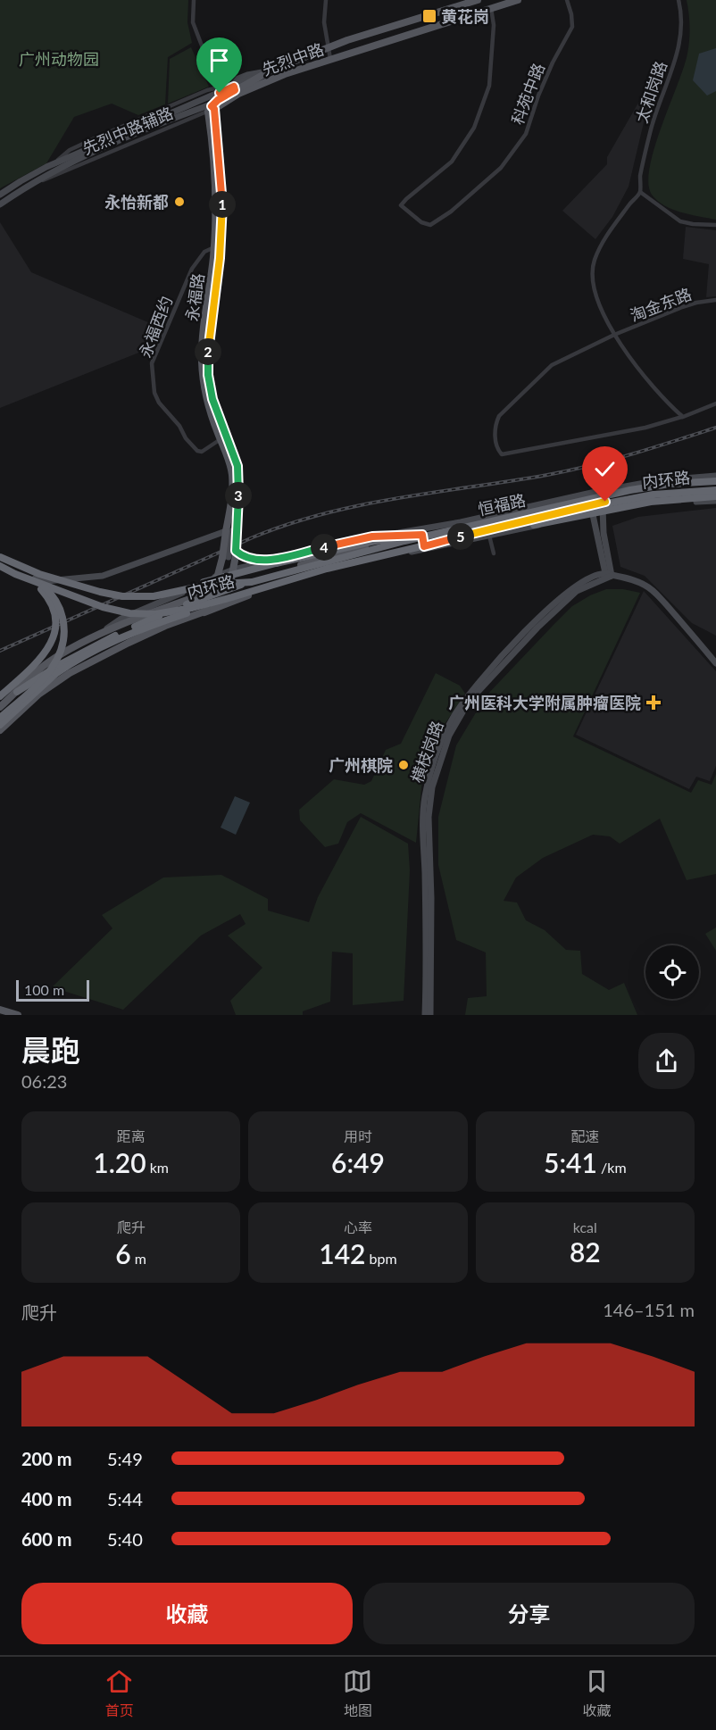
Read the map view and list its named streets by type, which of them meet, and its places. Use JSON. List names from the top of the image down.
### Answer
{
  "streets": {
    "highway": ["内环路"],
    "main road": [
      "先烈中路",
      "永福路",
      "恒福路",
      "横枝岗路"
    ],
    "street": [
      "太和岗路",
      "科苑中路",
      "先烈中路辅路",
      "淘金东路",
      "永福西约"
    ]
  },
  "crossings": [
    ["先烈中路", "科苑中路"],
    ["先烈中路", "先烈中路辅路"],
    ["永福路", "永福西约"],
    ["永福路", "恒福路"],
    ["内环路", "恒福路"]
  ],
  "parks": ["广州动物园"],
  "places": {
    "transit": ["黄花岗"],
    "other": ["永怡新都", "广州棋院"],
    "health": ["广州医科大学附属肿瘤医院"]
  },
  "scale_bar": "100 m",
  "page": {
    "pins": [
      "1",
      "2",
      "3",
      "5",
      "4"
    ],
    "scale": "100 m",
    "heading": ["晨跑", "06:23"],
    "stats": [
      ["距离", "1.20 km"],
      ["用时", "6:49"],
      ["配速", "5:41 /km"],
      ["爬升", "6 m"],
      ["心率", "142 bpm"],
      ["kcal", "82"]
    ],
    "chart": ["爬升", "146–151 m"],
    "list": [
      {
        "name": "200 m",
        "note": "5:49"
      },
      {
        "name": "400 m",
        "note": "5:44"
      },
      {
        "name": "600 m",
        "note": "5:40"
      }
    ],
    "buttons": ["收藏", "分享"],
    "tabs": ["首页", "地图", "收藏"]
  }
}
